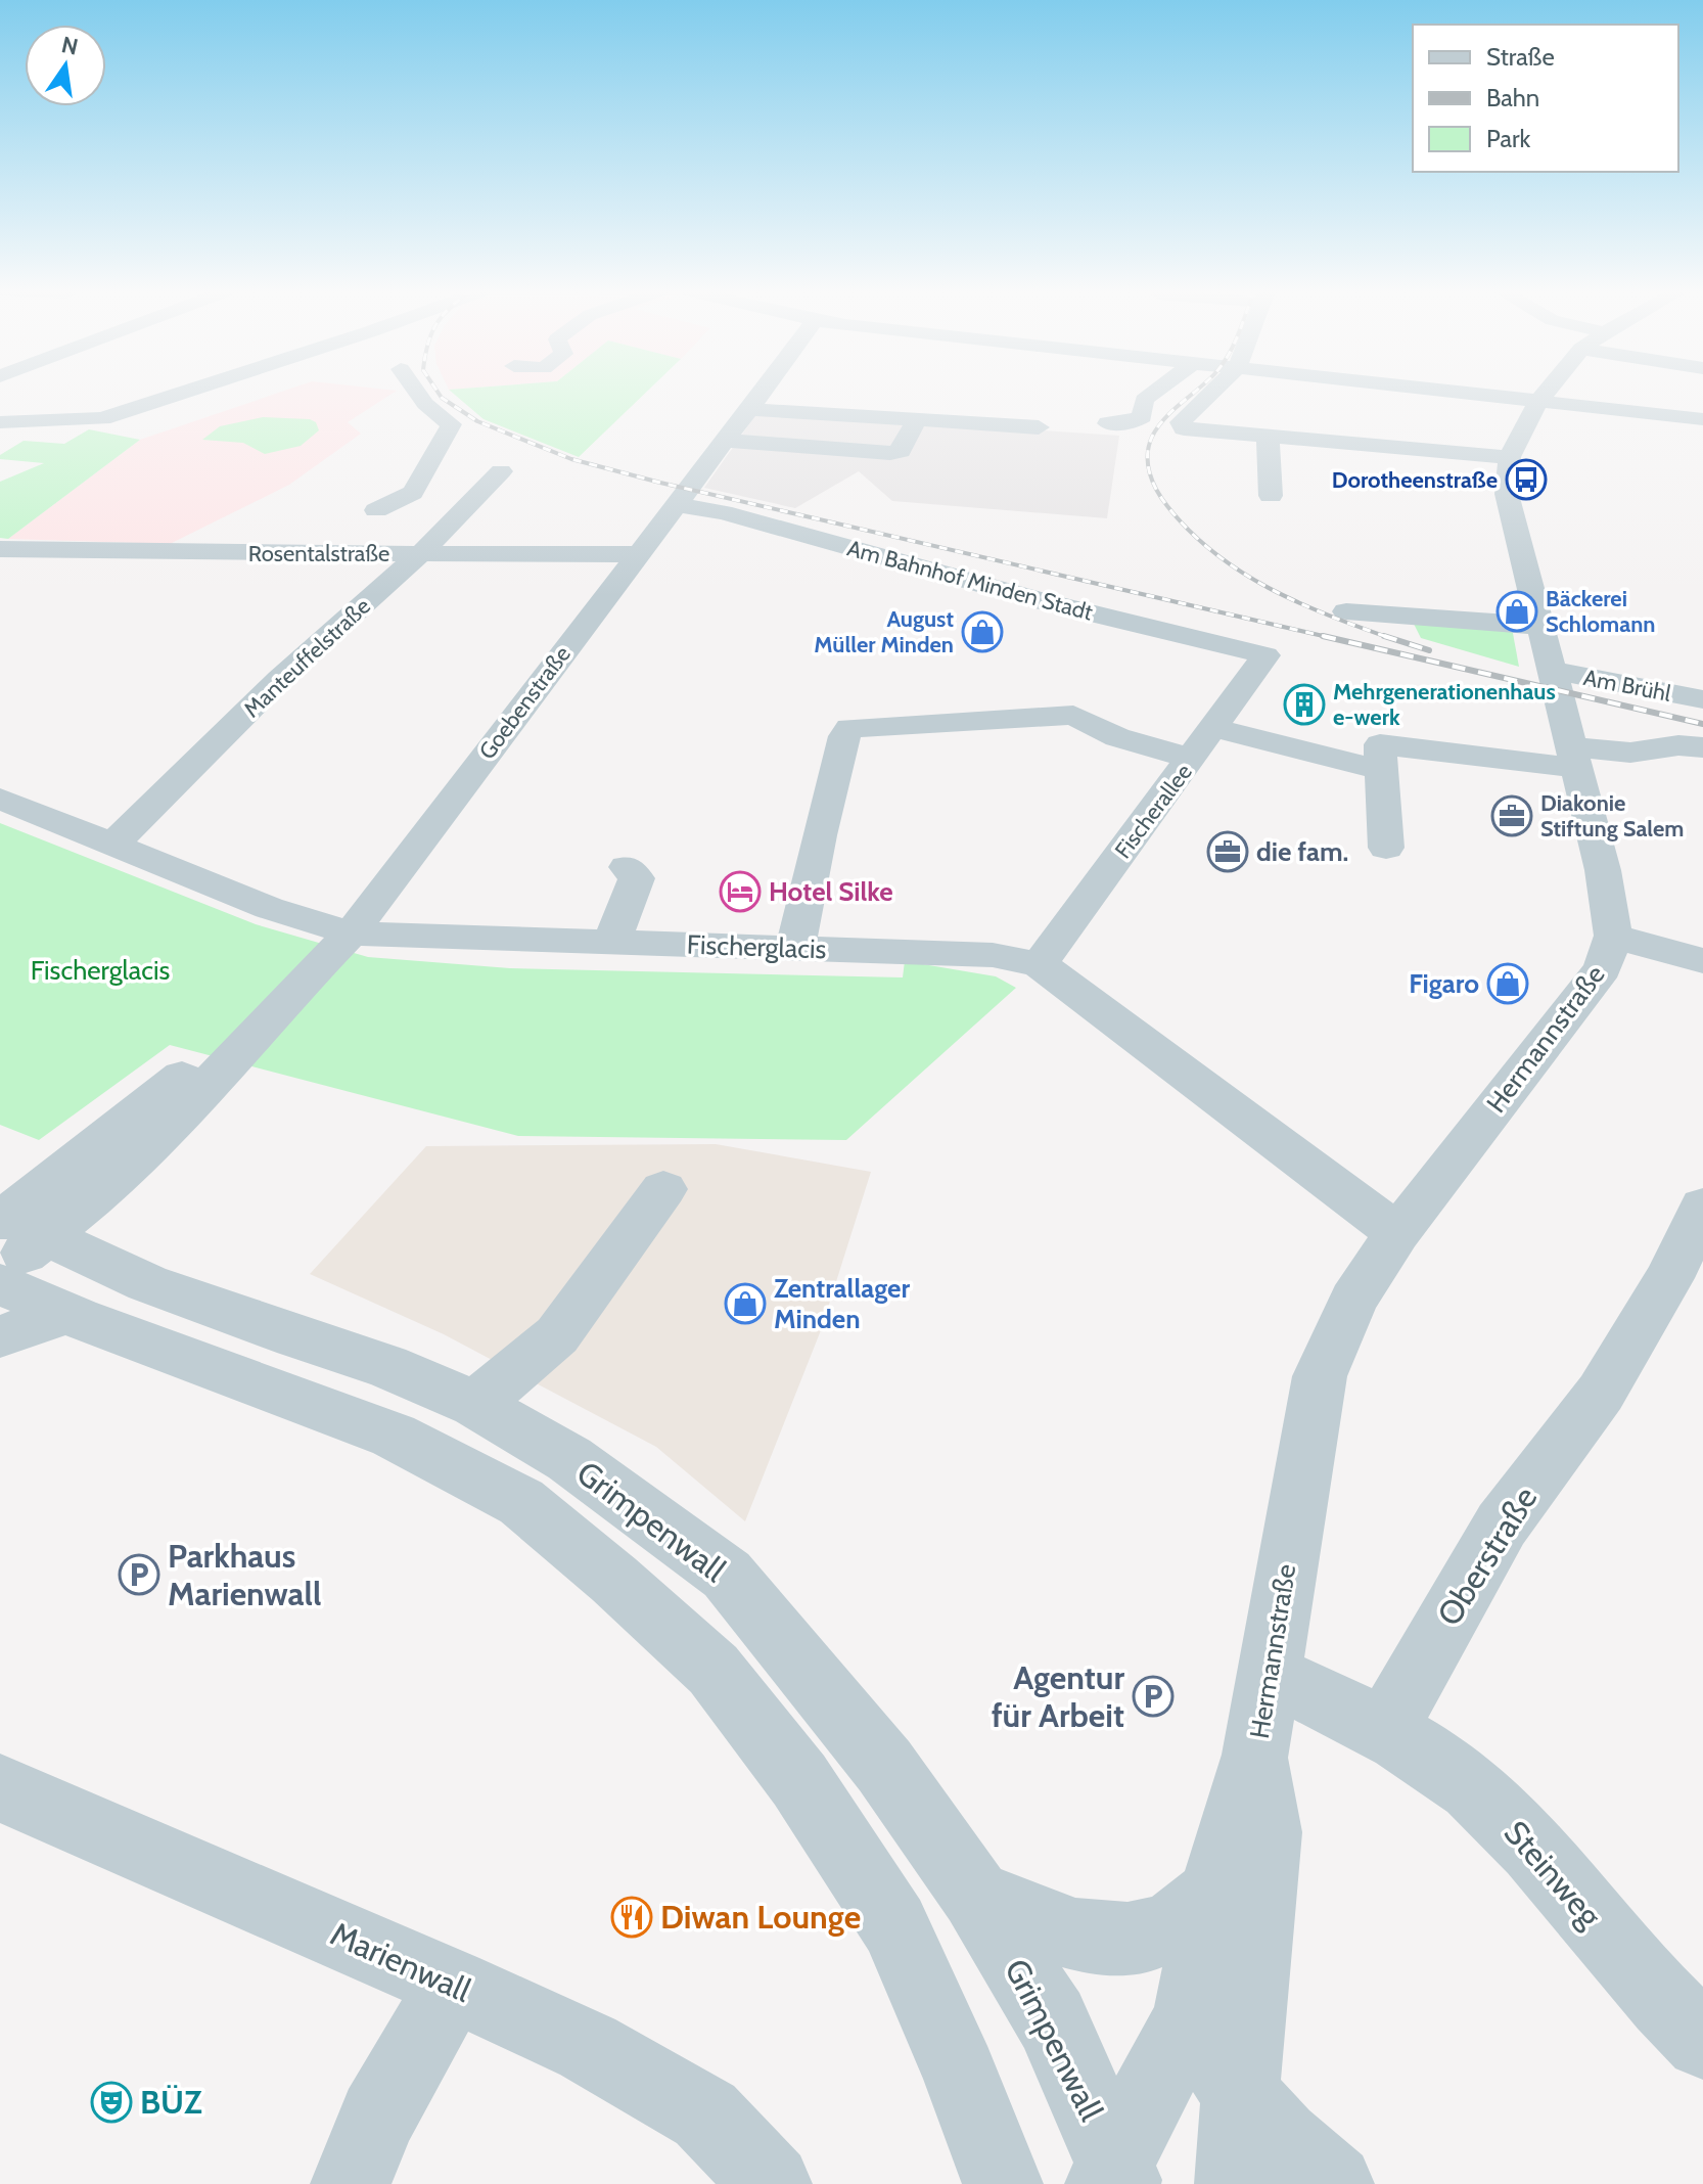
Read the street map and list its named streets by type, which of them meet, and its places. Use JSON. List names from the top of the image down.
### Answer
{
  "streets": {
    "street": [
      "Rosentalstraße",
      "Am Bahnhof Minden Stadt",
      "Manteuffelstraße",
      "Am Brühl",
      "Goebenstraße",
      "Fischerallee",
      "Fischerglacis",
      "Hermannstraße",
      "Grimpenwall",
      "Oberstraße",
      "Steinweg",
      "Marienwall"
    ]
  },
  "crossings": [
    ["Rosentalstraße", "Manteuffelstraße"],
    ["Rosentalstraße", "Goebenstraße"],
    ["Am Bahnhof Minden Stadt", "Goebenstraße"],
    ["Am Bahnhof Minden Stadt", "Fischerallee"],
    ["Manteuffelstraße", "Fischerglacis"],
    ["Am Brühl", "Hermannstraße"],
    ["Goebenstraße", "Fischerglacis"],
    ["Goebenstraße", "Grimpenwall"],
    ["Fischerallee", "Fischerglacis"],
    ["Fischerglacis", "Hermannstraße"],
    ["Hermannstraße", "Grimpenwall"],
    ["Oberstraße", "Steinweg"]
  ],
  "parks": ["Fischerglacis"],
  "places": {
    "bus stop": ["Dorotheenstraße"],
    "shop": [
      "Bäckerei Schlomann",
      "August Müller Minden",
      "Figaro",
      "Zentrallager Minden"
    ],
    "building": ["Mehrgenerationenhaus e-werk"],
    "office": ["Diakonie Stiftung Salem", "die fam."],
    "hotel": ["Hotel Silke"],
    "parking": ["Parkhaus Marienwall", "Agentur für Arbeit"],
    "restaurant": ["Diwan Lounge"],
    "theatre": ["BÜZ"]
  },
  "legend": ["Straße", "Bahn", "Park"],
  "north": "top"
}
